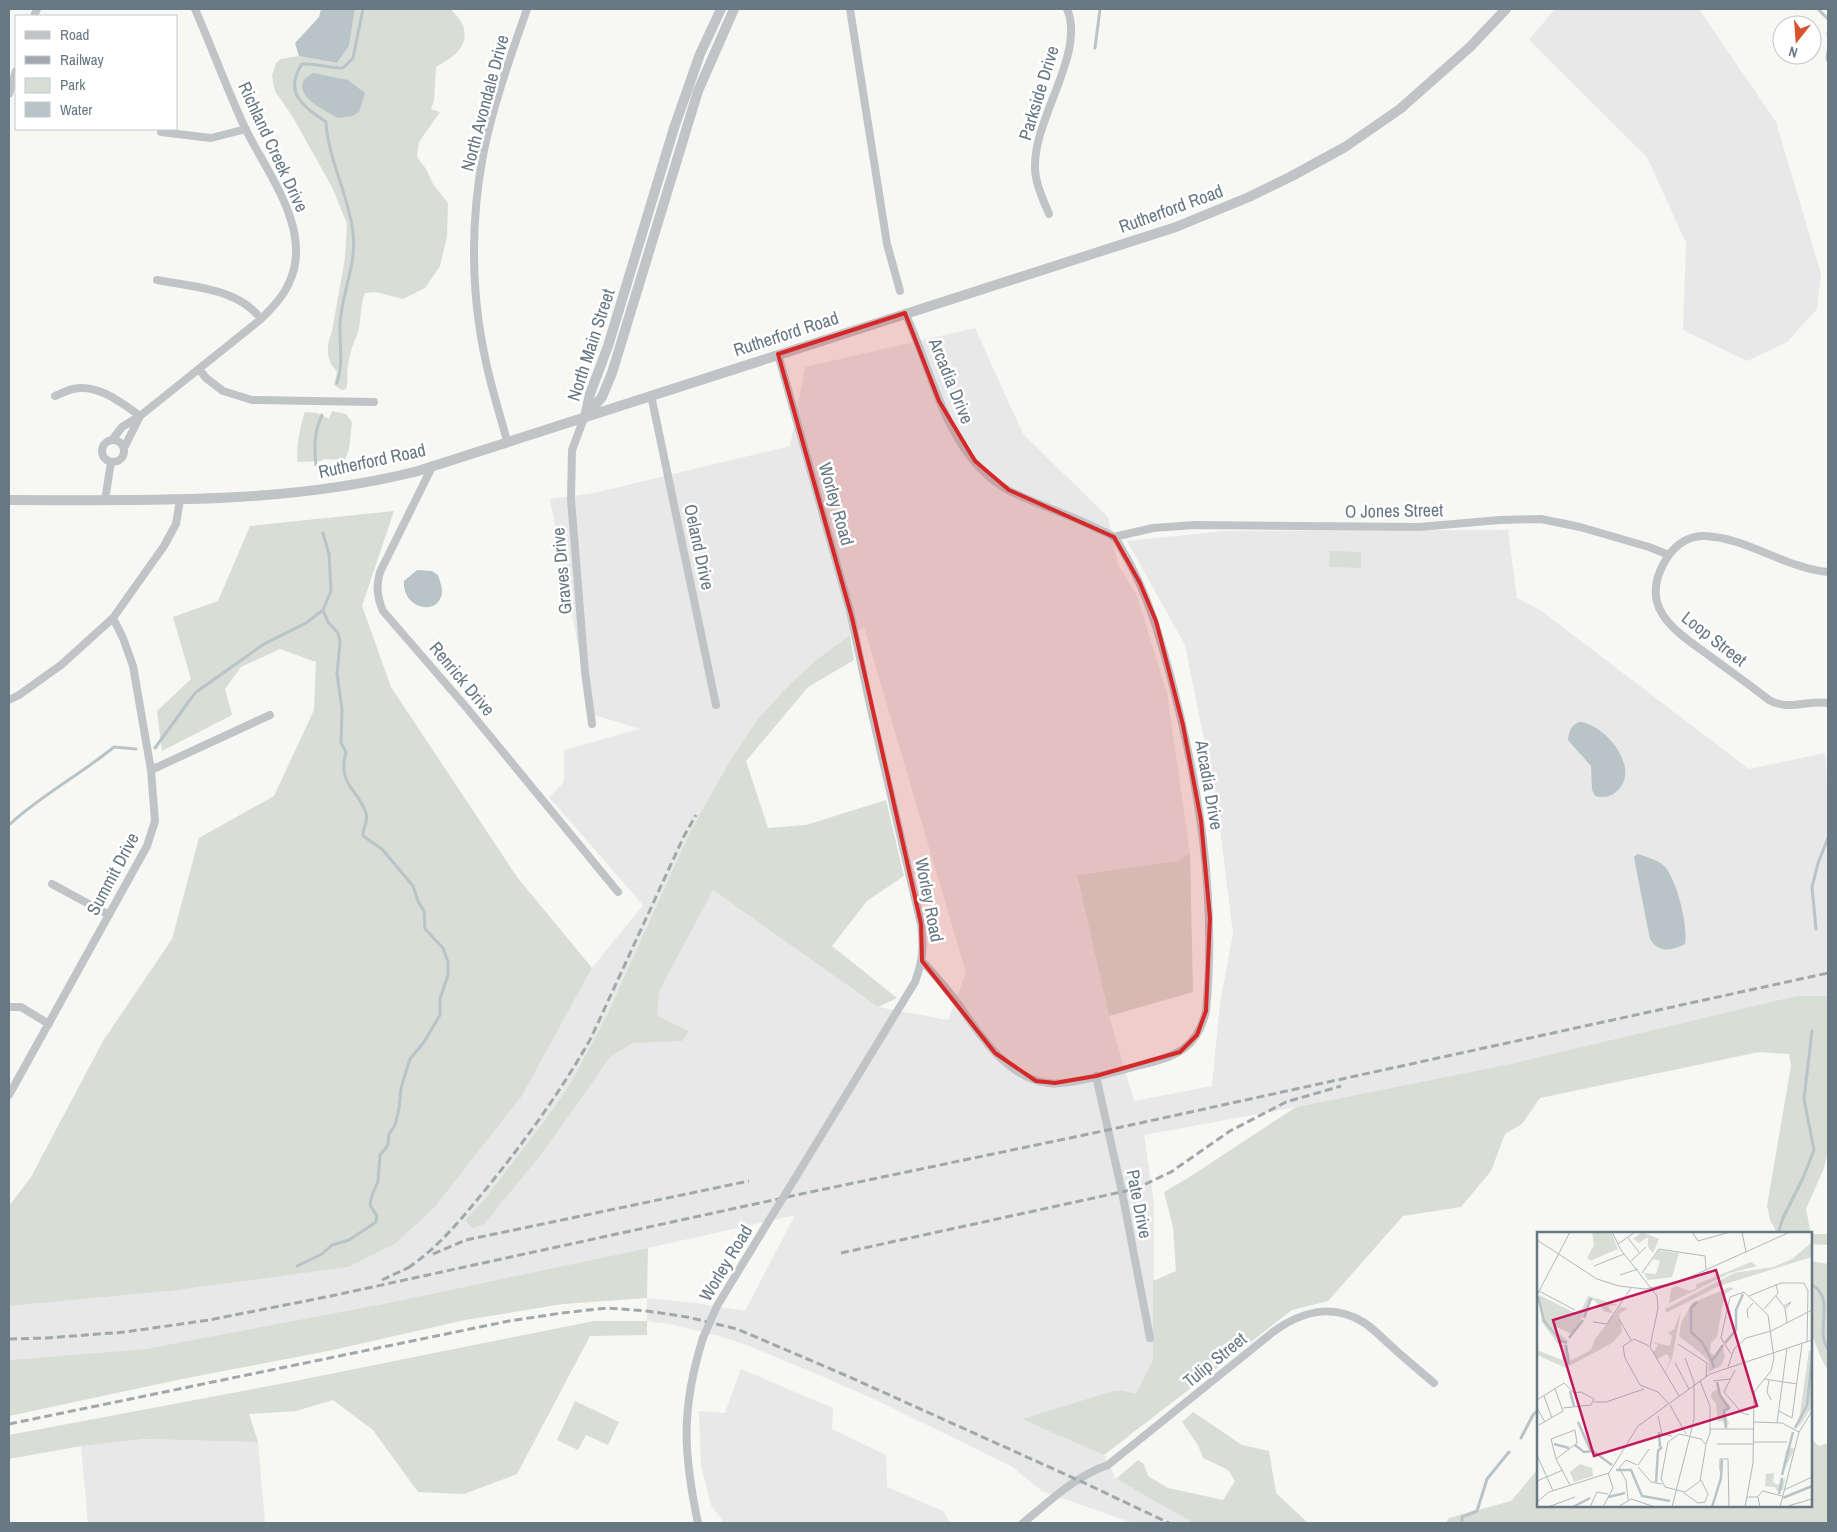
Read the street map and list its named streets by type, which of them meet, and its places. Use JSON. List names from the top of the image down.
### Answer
{
  "streets": {
    "street": [
      "Parkside Drive",
      "North Avondale Drive",
      "Richland Creek Drive",
      "Rutherford Road",
      "North Main Street",
      "Arcadia Drive",
      "Worley Road",
      "O Jones Street",
      "Oeland Drive",
      "Graves Drive",
      "Loop Street",
      "Renrick Drive",
      "Summit Drive",
      "Pate Drive",
      "Tulip Street"
    ]
  },
  "crossings": [
    ["North Avondale Drive", "Rutherford Road"],
    ["Richland Creek Drive", "Rutherford Road"],
    ["Rutherford Road", "North Main Street"],
    ["Rutherford Road", "Arcadia Drive"],
    ["Rutherford Road", "Worley Road"],
    ["Rutherford Road", "Oeland Drive"],
    ["Rutherford Road", "Graves Drive"],
    ["Rutherford Road", "Renrick Drive"],
    ["North Main Street", "Graves Drive"],
    ["Arcadia Drive", "Worley Road"],
    ["Arcadia Drive", "O Jones Street"],
    ["Arcadia Drive", "Pate Drive"],
    ["O Jones Street", "Loop Street"]
  ],
  "legend": [
    "Road",
    "Railway",
    "Park",
    "Water"
  ],
  "north": "bottom"
}
